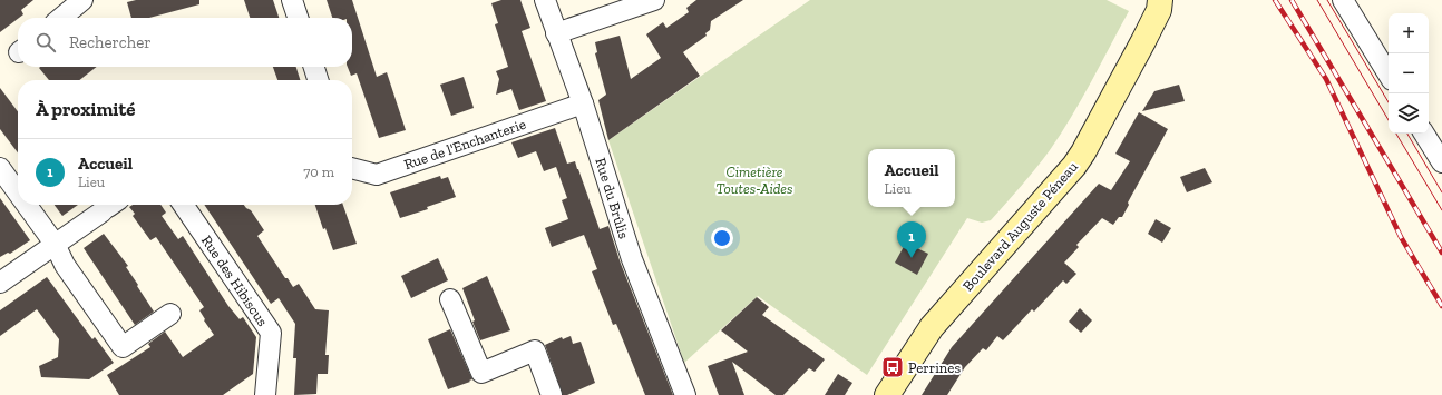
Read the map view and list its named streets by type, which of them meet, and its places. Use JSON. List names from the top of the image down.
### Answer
{
  "streets": {
    "street": [
      "Rue de l'Enchanterie",
      "Rue du Brûlis",
      "Boulevard Auguste Péneau",
      "Rue des Hibiscus"
    ]
  },
  "crossings": [
    ["Rue de l'Enchanterie", "Rue du Brûlis"]
  ],
  "parks": ["Cimetière Toutes-Aides"],
  "places": {
    "bus stop": ["Perrines"]
  },
  "page": {
    "map_buttons": ["+", "−"],
    "search": "Rechercher",
    "heading": "À proximité",
    "list": [
      {
        "mark": "1",
        "name": "Accueil",
        "note": "Lieu",
        "value": "70 m"
      }
    ],
    "popup": ["Accueil", "Lieu"],
    "pins": "1"
  }
}
